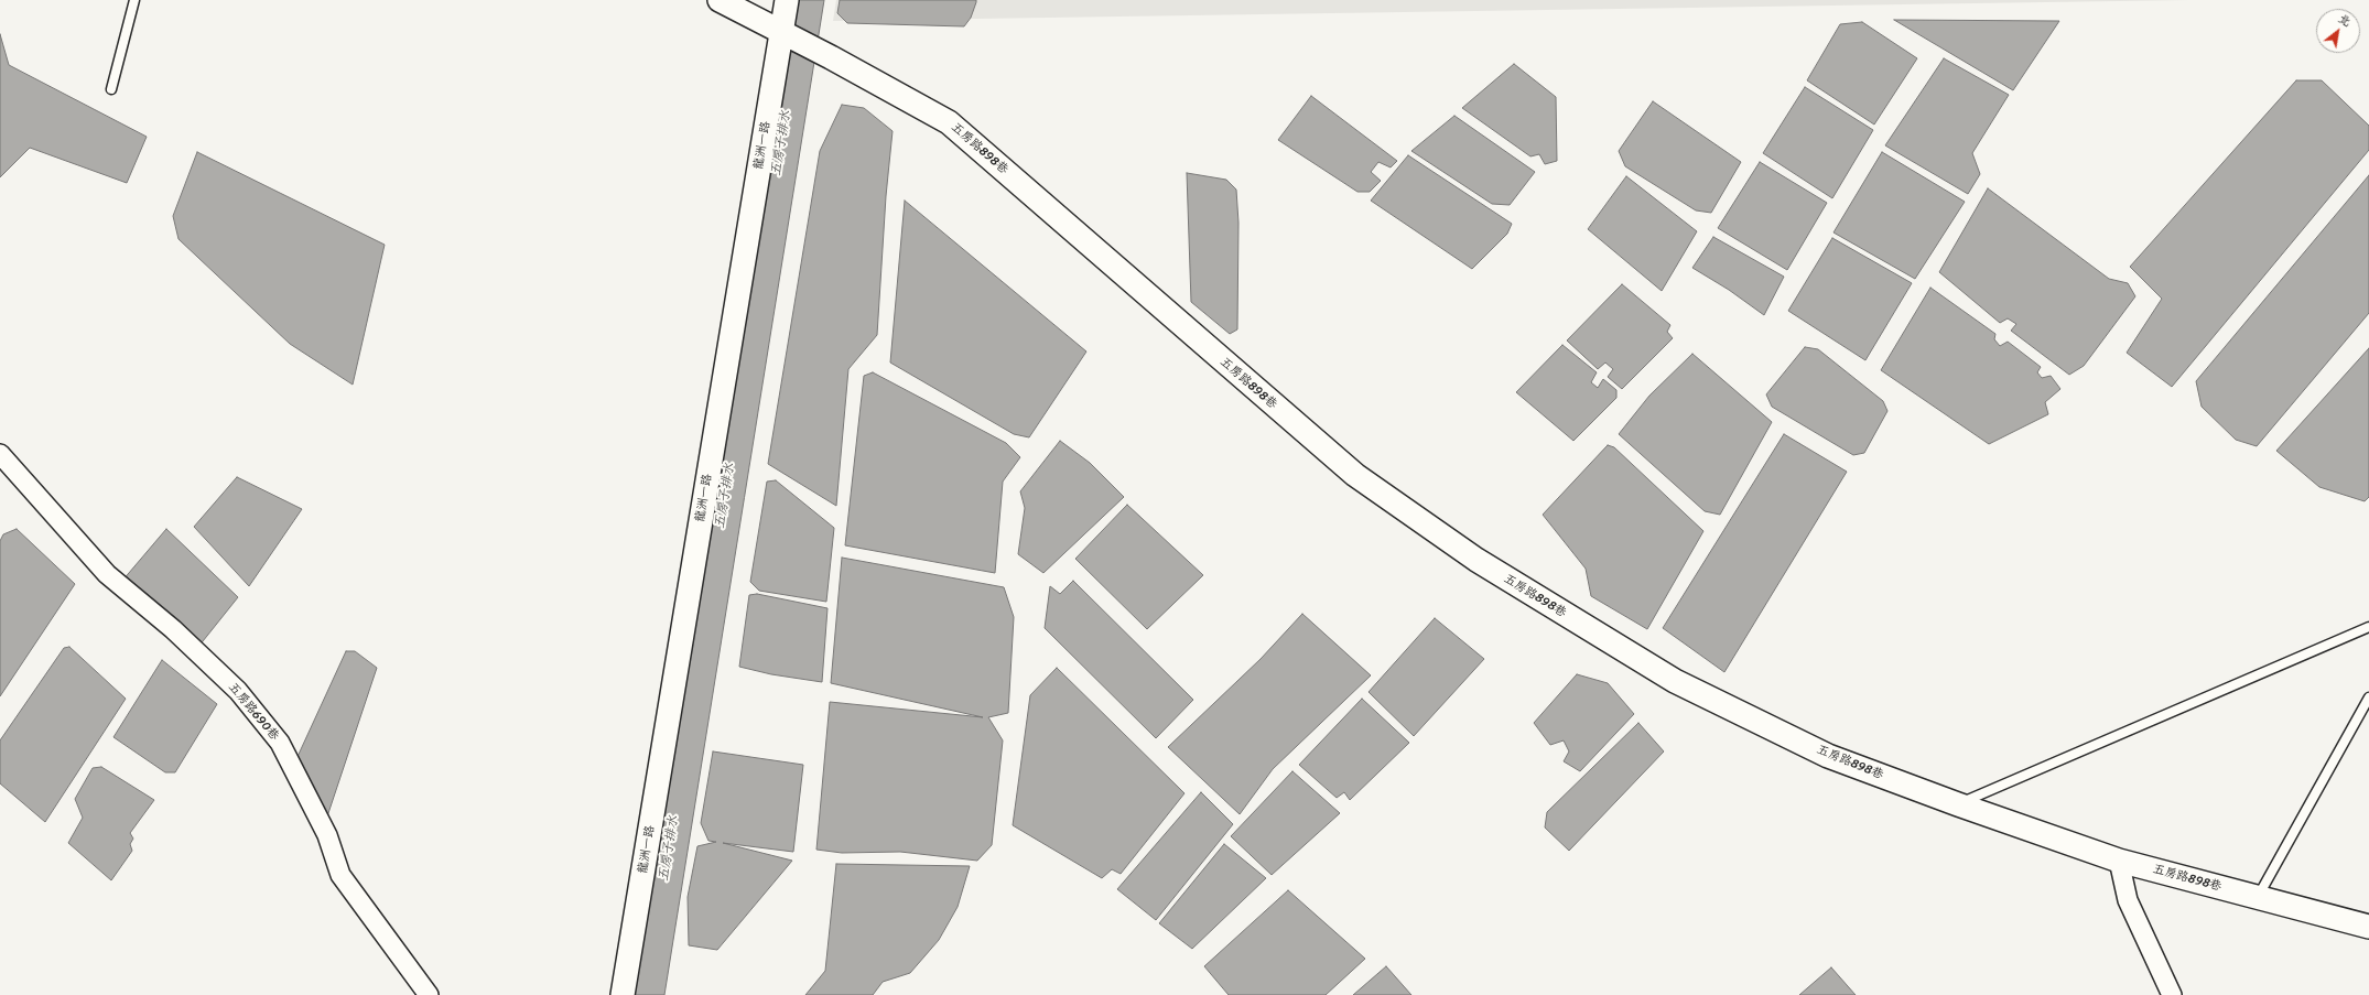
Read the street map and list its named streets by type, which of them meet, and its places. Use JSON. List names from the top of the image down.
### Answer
{
  "streets": {
    "street": ["龍洲一路", "五房路898巷", "五房路690巷"]
  },
  "crossings": [
    ["龍洲一路", "五房路898巷"]
  ],
  "water": ["五房子排水"],
  "north": "top right"
}
